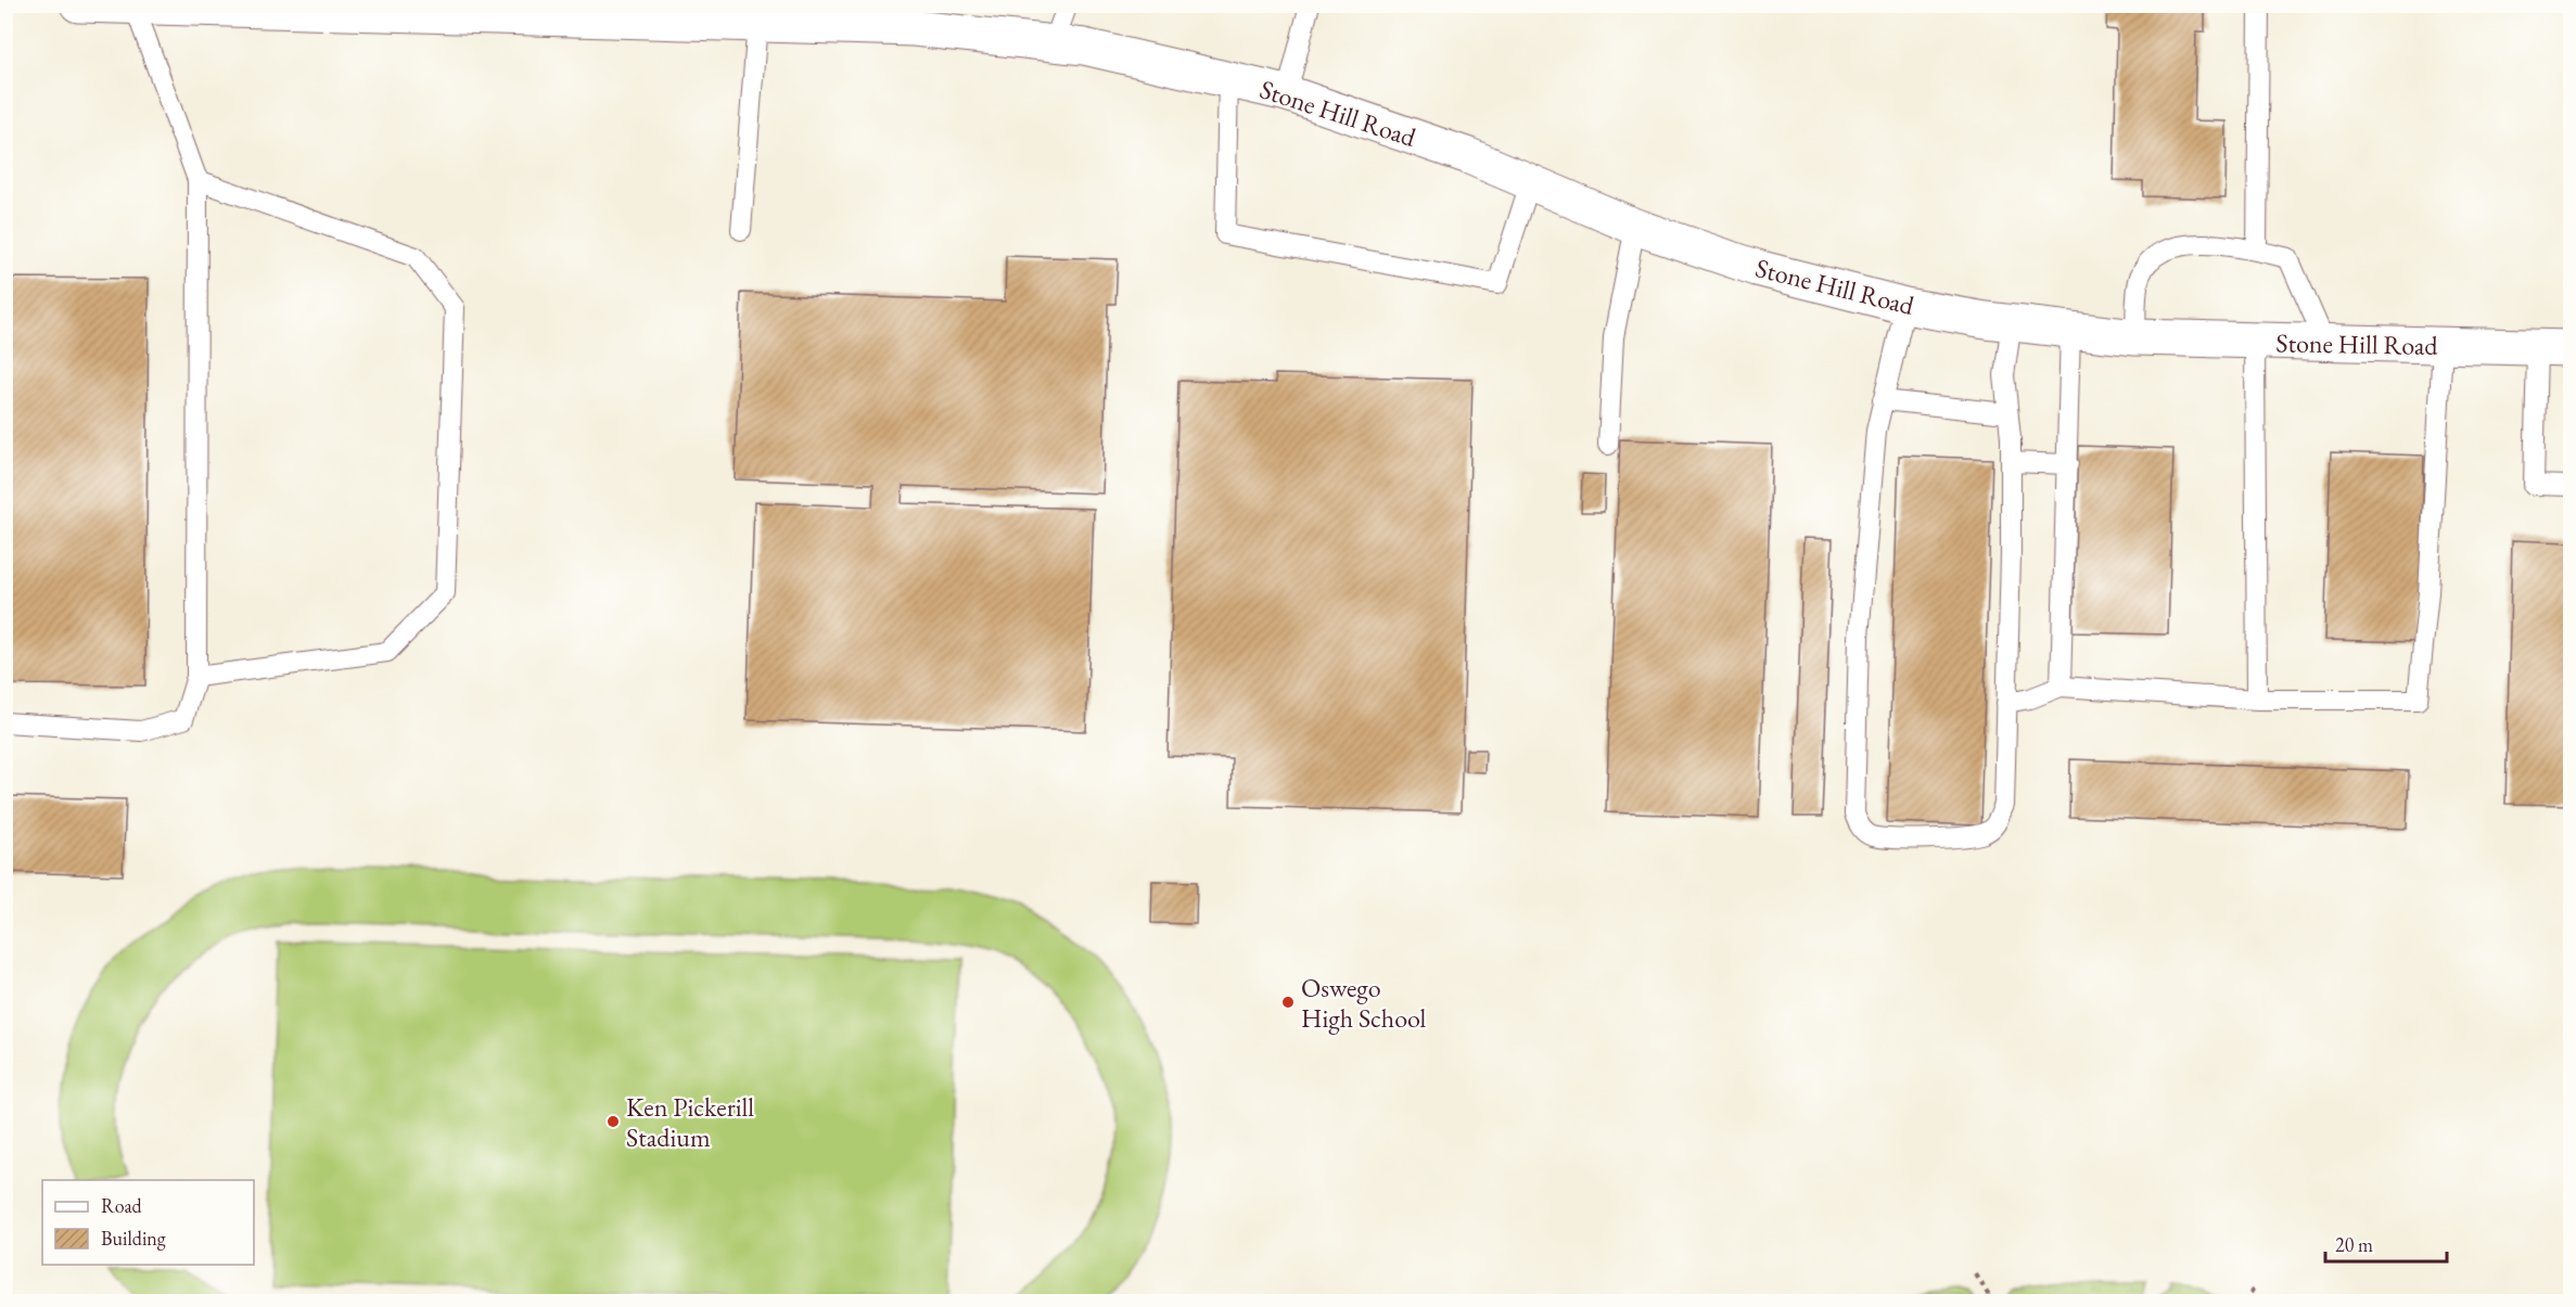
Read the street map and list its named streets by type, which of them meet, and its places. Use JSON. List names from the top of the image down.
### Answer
{
  "streets": {
    "street": ["Stone Hill Road"]
  },
  "places": ["Oswego High School", "Ken Pickerill Stadium"],
  "legend": ["Road", "Building"],
  "scale_bar": "20 m"
}
